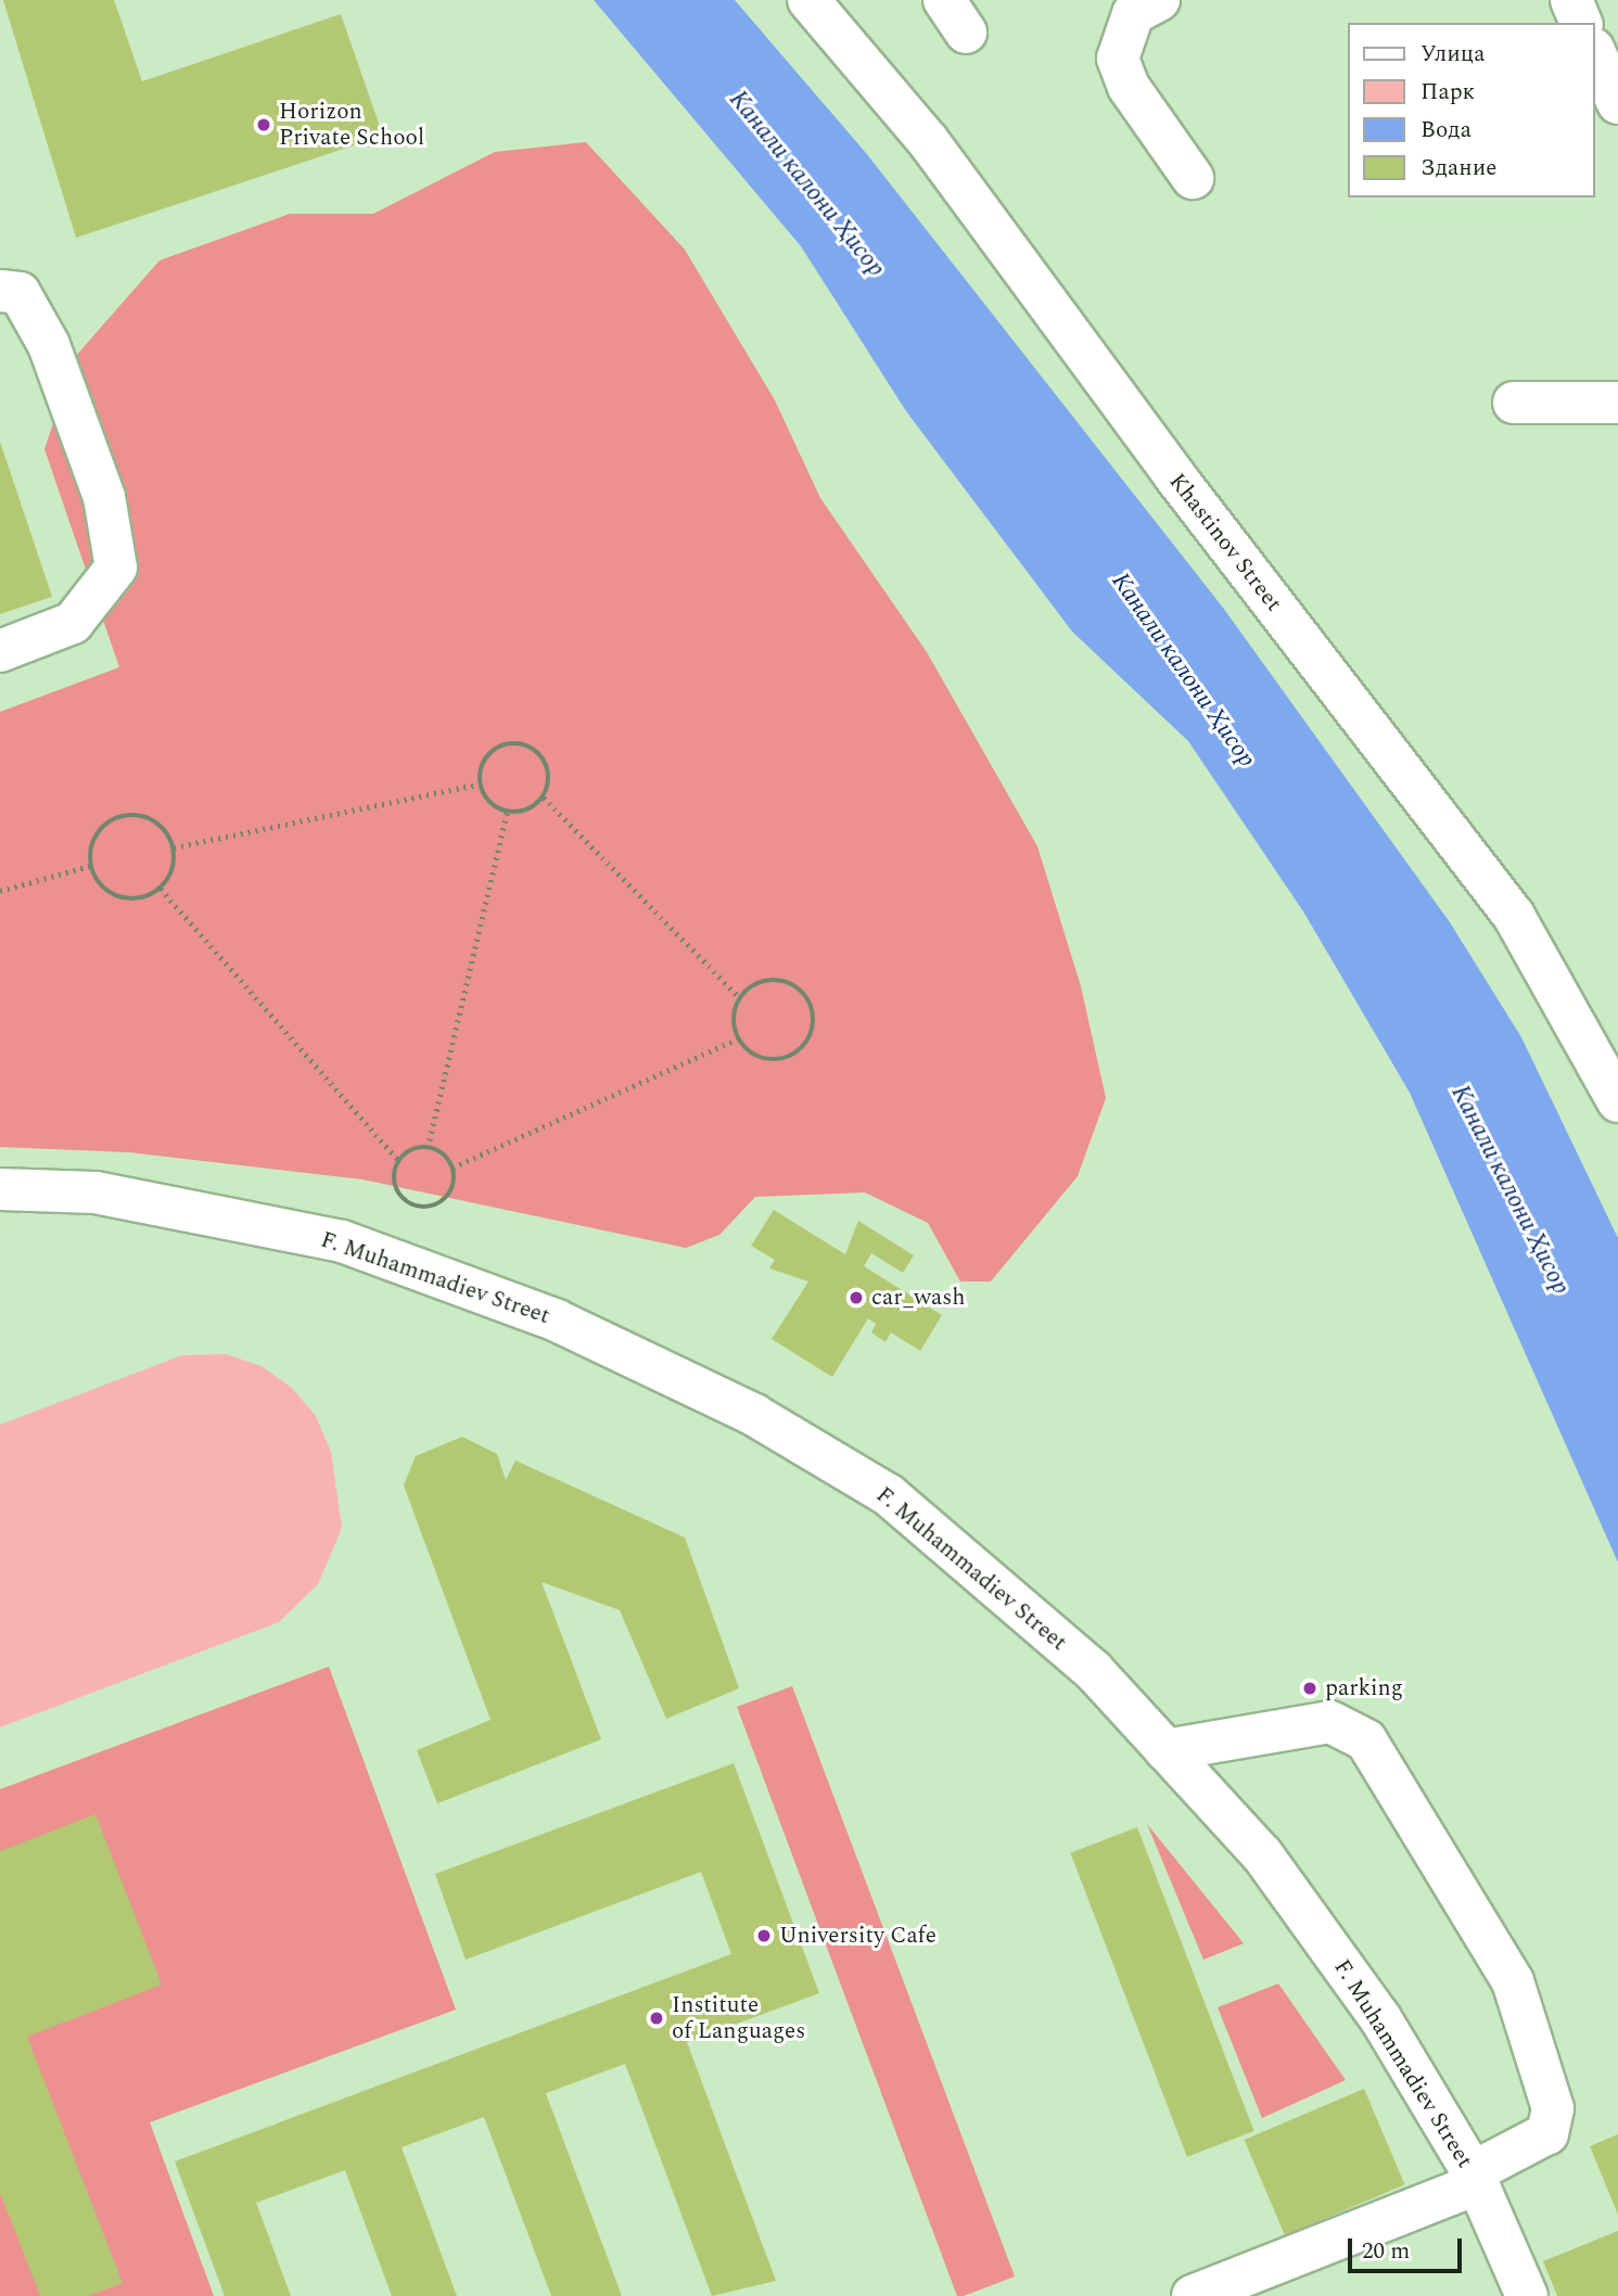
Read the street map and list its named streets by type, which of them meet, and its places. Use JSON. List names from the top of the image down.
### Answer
{
  "streets": {
    "street": ["Khastinov Street", "F. Muhammadiev Street"]
  },
  "water": ["Канали калони Ҳисор"],
  "places": [
    "Horizon Private School",
    "car_wash",
    "parking",
    "University Cafe",
    "Institute of Languages"
  ],
  "legend": [
    "Улица",
    "Парк",
    "Вода",
    "Здание"
  ],
  "scale_bar": "20 m"
}
